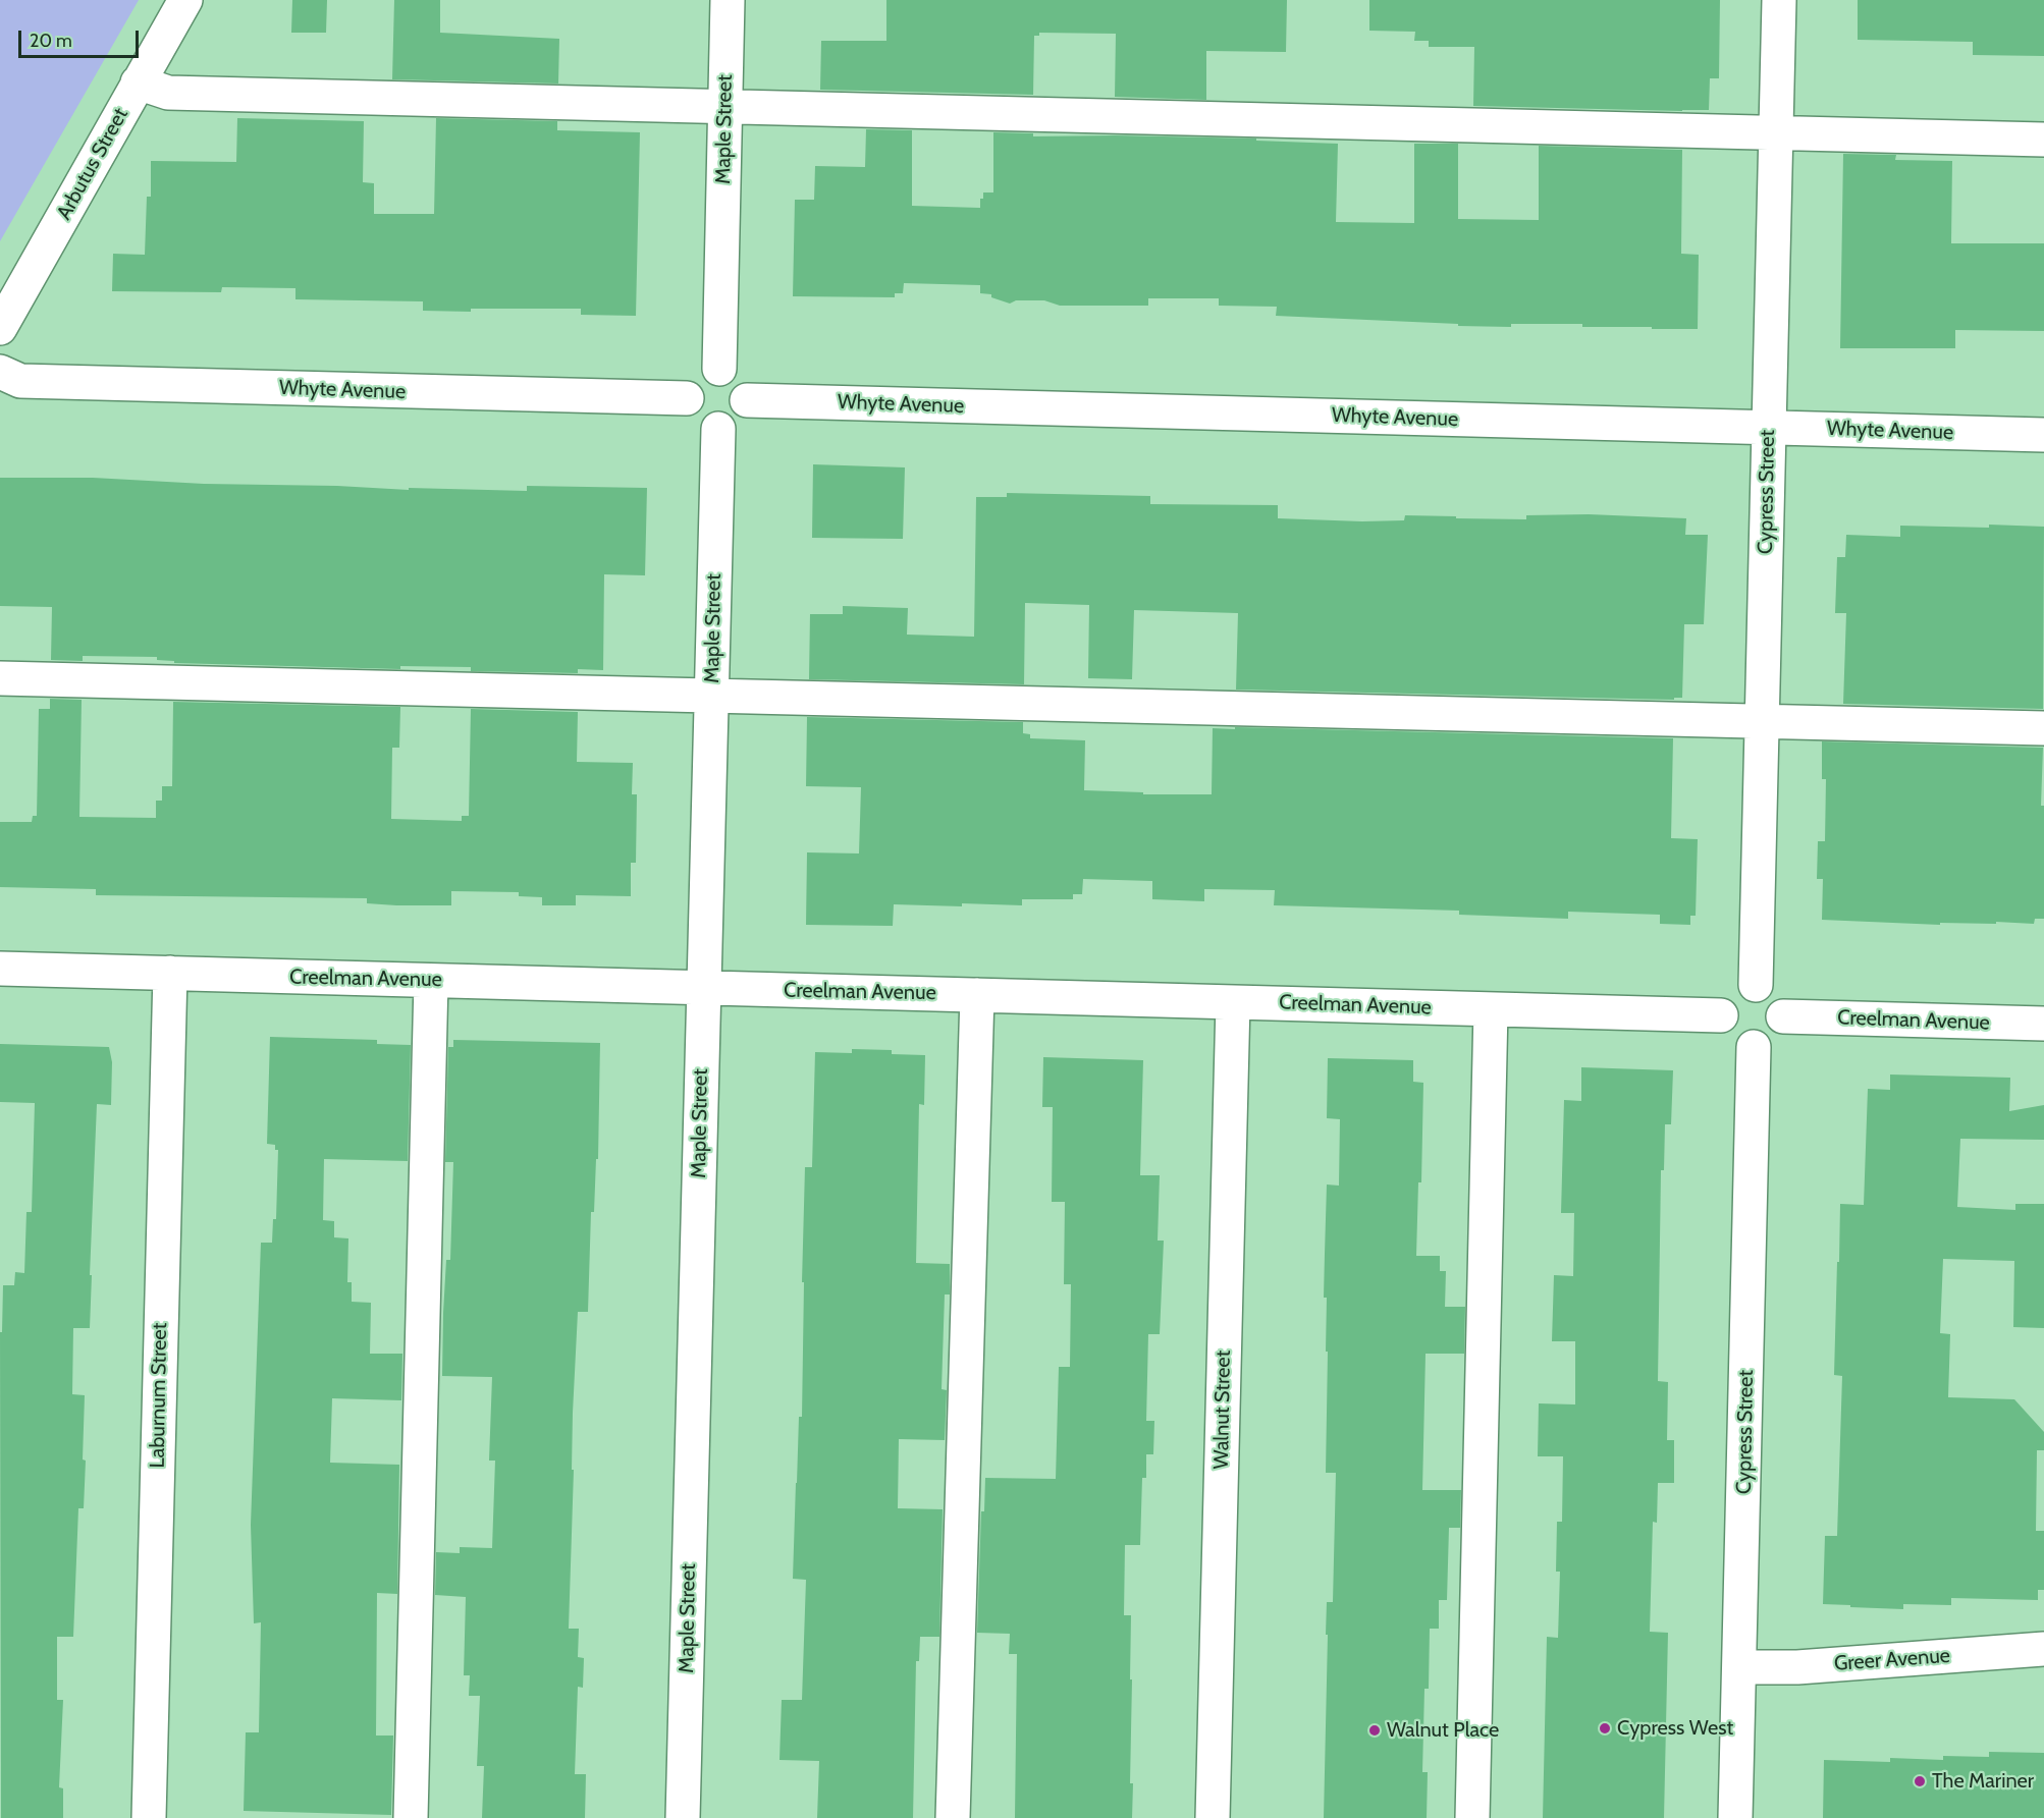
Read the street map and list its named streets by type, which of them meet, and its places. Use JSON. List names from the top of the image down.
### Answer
{
  "streets": {
    "street": [
      "Maple Street",
      "Arbutus Street",
      "Whyte Avenue",
      "Cypress Street",
      "Creelman Avenue",
      "Laburnum Street",
      "Walnut Street",
      "Greer Avenue"
    ]
  },
  "crossings": [
    ["Maple Street", "Whyte Avenue"],
    ["Maple Street", "Creelman Avenue"],
    ["Whyte Avenue", "Cypress Street"],
    ["Cypress Street", "Creelman Avenue"],
    ["Cypress Street", "Greer Avenue"],
    ["Creelman Avenue", "Laburnum Street"],
    ["Creelman Avenue", "Walnut Street"]
  ],
  "places": ["Cypress West", "Walnut Place", "The Mariner"],
  "scale_bar": "20 m"
}
